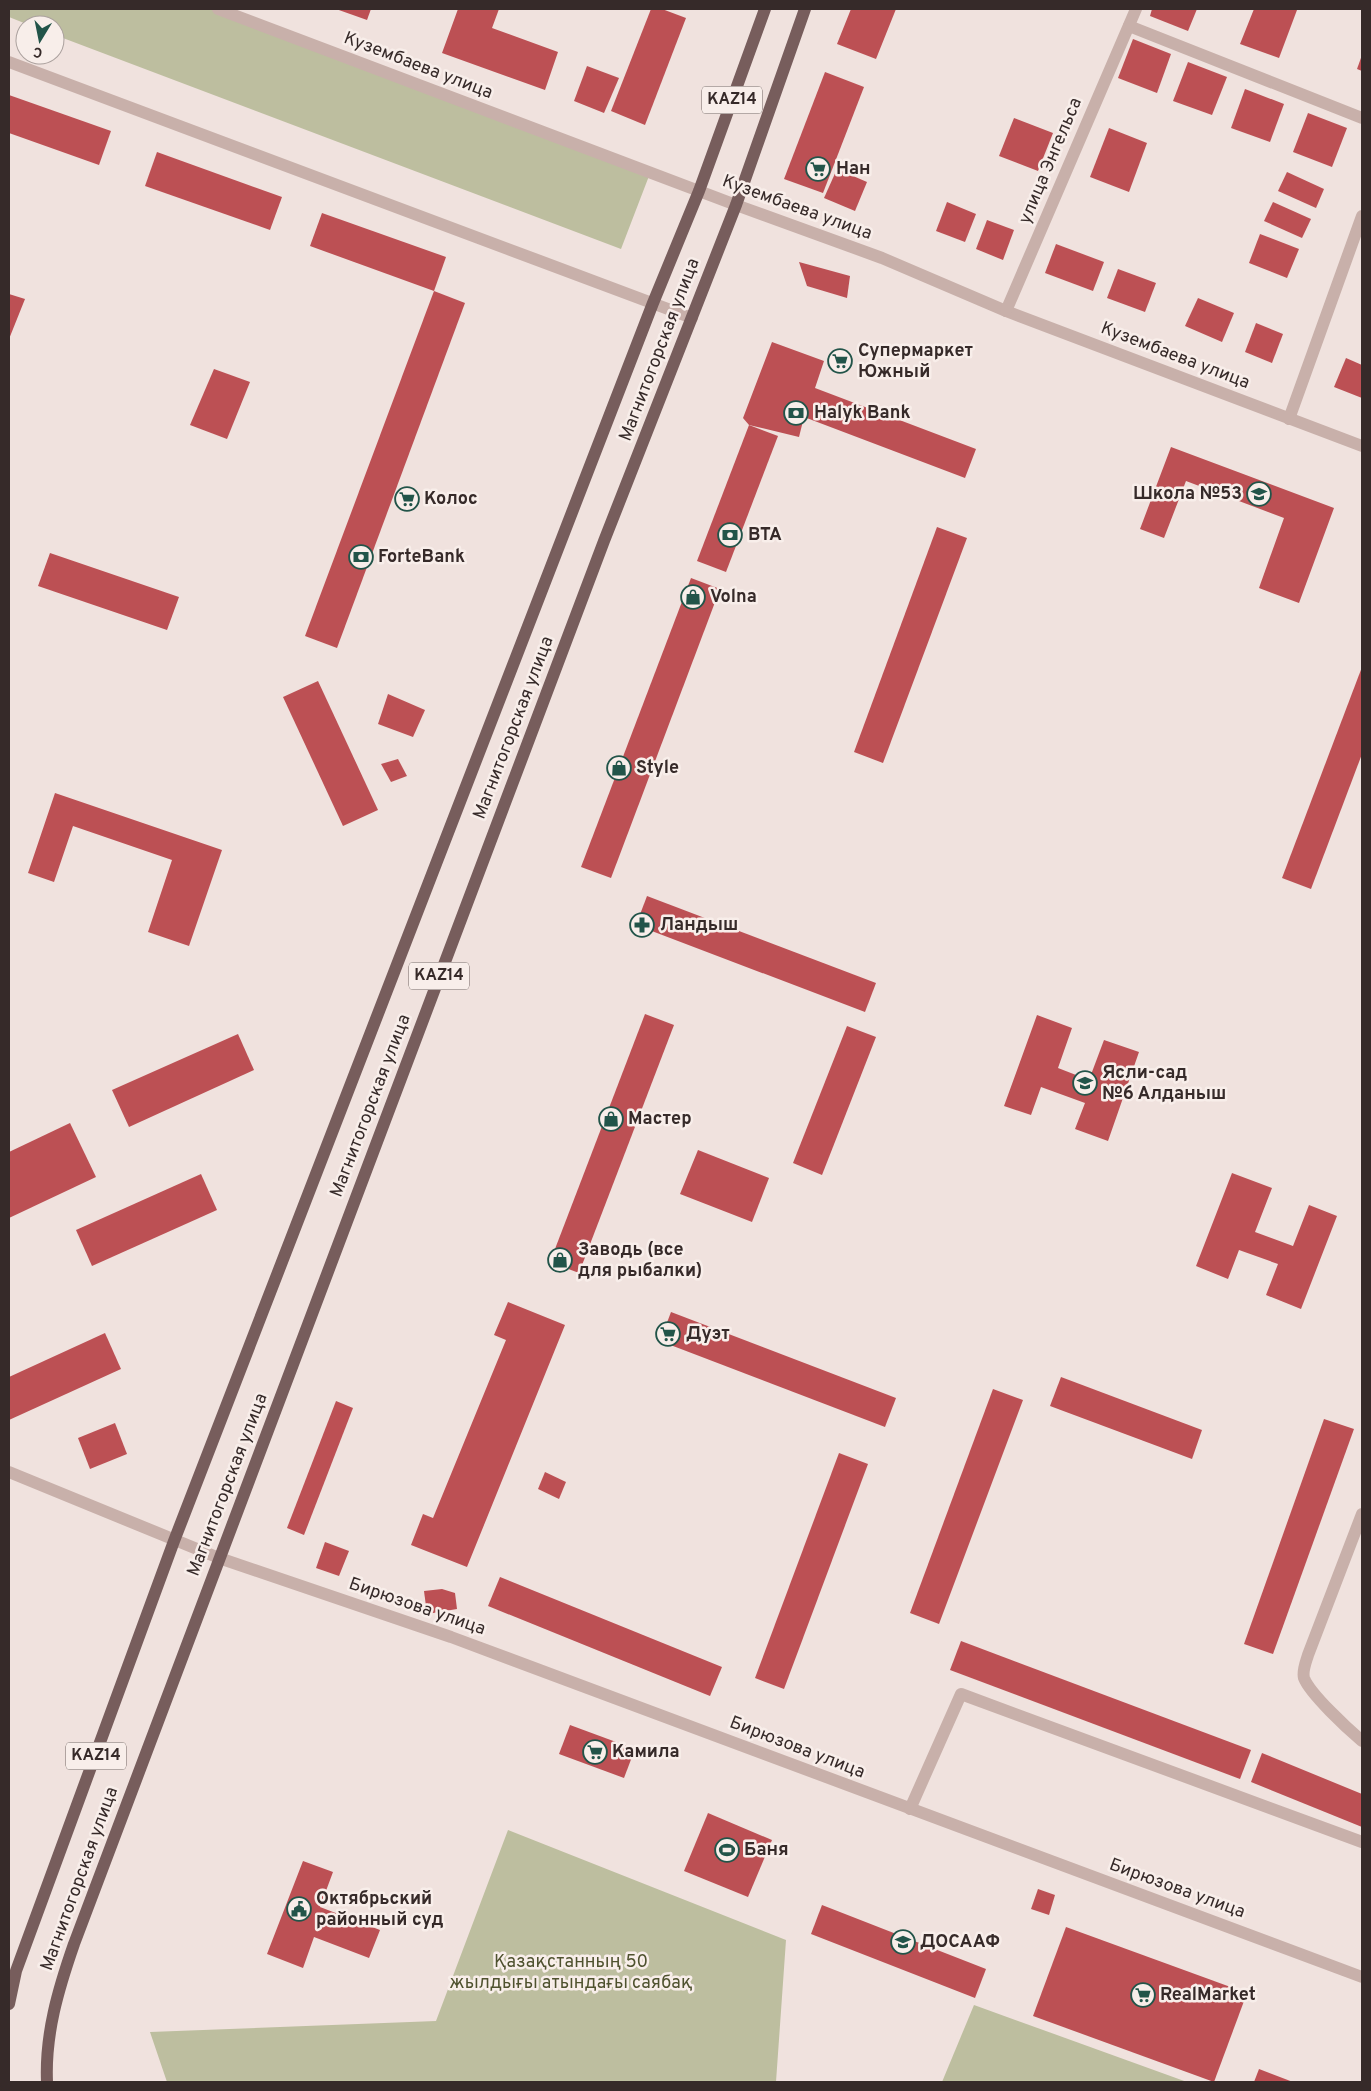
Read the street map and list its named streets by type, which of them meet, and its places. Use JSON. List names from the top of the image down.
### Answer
{
  "streets": {
    "main road": ["KAZ14", "Магнитогорская улица"],
    "street": ["Кузембаева улица", "улица Энгельса", "Бирюзова улица"]
  },
  "crossings": [
    ["Кузембаева улица", "улица Энгельса"],
    ["Кузембаева улица", "Магнитогорская улица"],
    ["Магнитогорская улица", "Бирюзова улица"]
  ],
  "parks": ["Қазақстанның 50 жылдығы атындағы саябақ"],
  "places": {
    "supermarket": [
      "Нан",
      "Супермаркет Южный",
      "Колос",
      "Дуэт",
      "Камила",
      "RealMarket"
    ],
    "bank": ["Halyk Bank", "BTA", "ForteBank"],
    "school or university": ["Школа №53", "Ясли-сад №6 Алданыш", "ДОСААФ"],
    "shop": [
      "Volna",
      "Style",
      "Мастер",
      "Заводь (все для рыбалки)"
    ],
    "pharmacy": ["Ландыш"],
    "sports": ["Баня"],
    "public building": ["Октябрьский районный суд"]
  },
  "north": "bottom"
}
